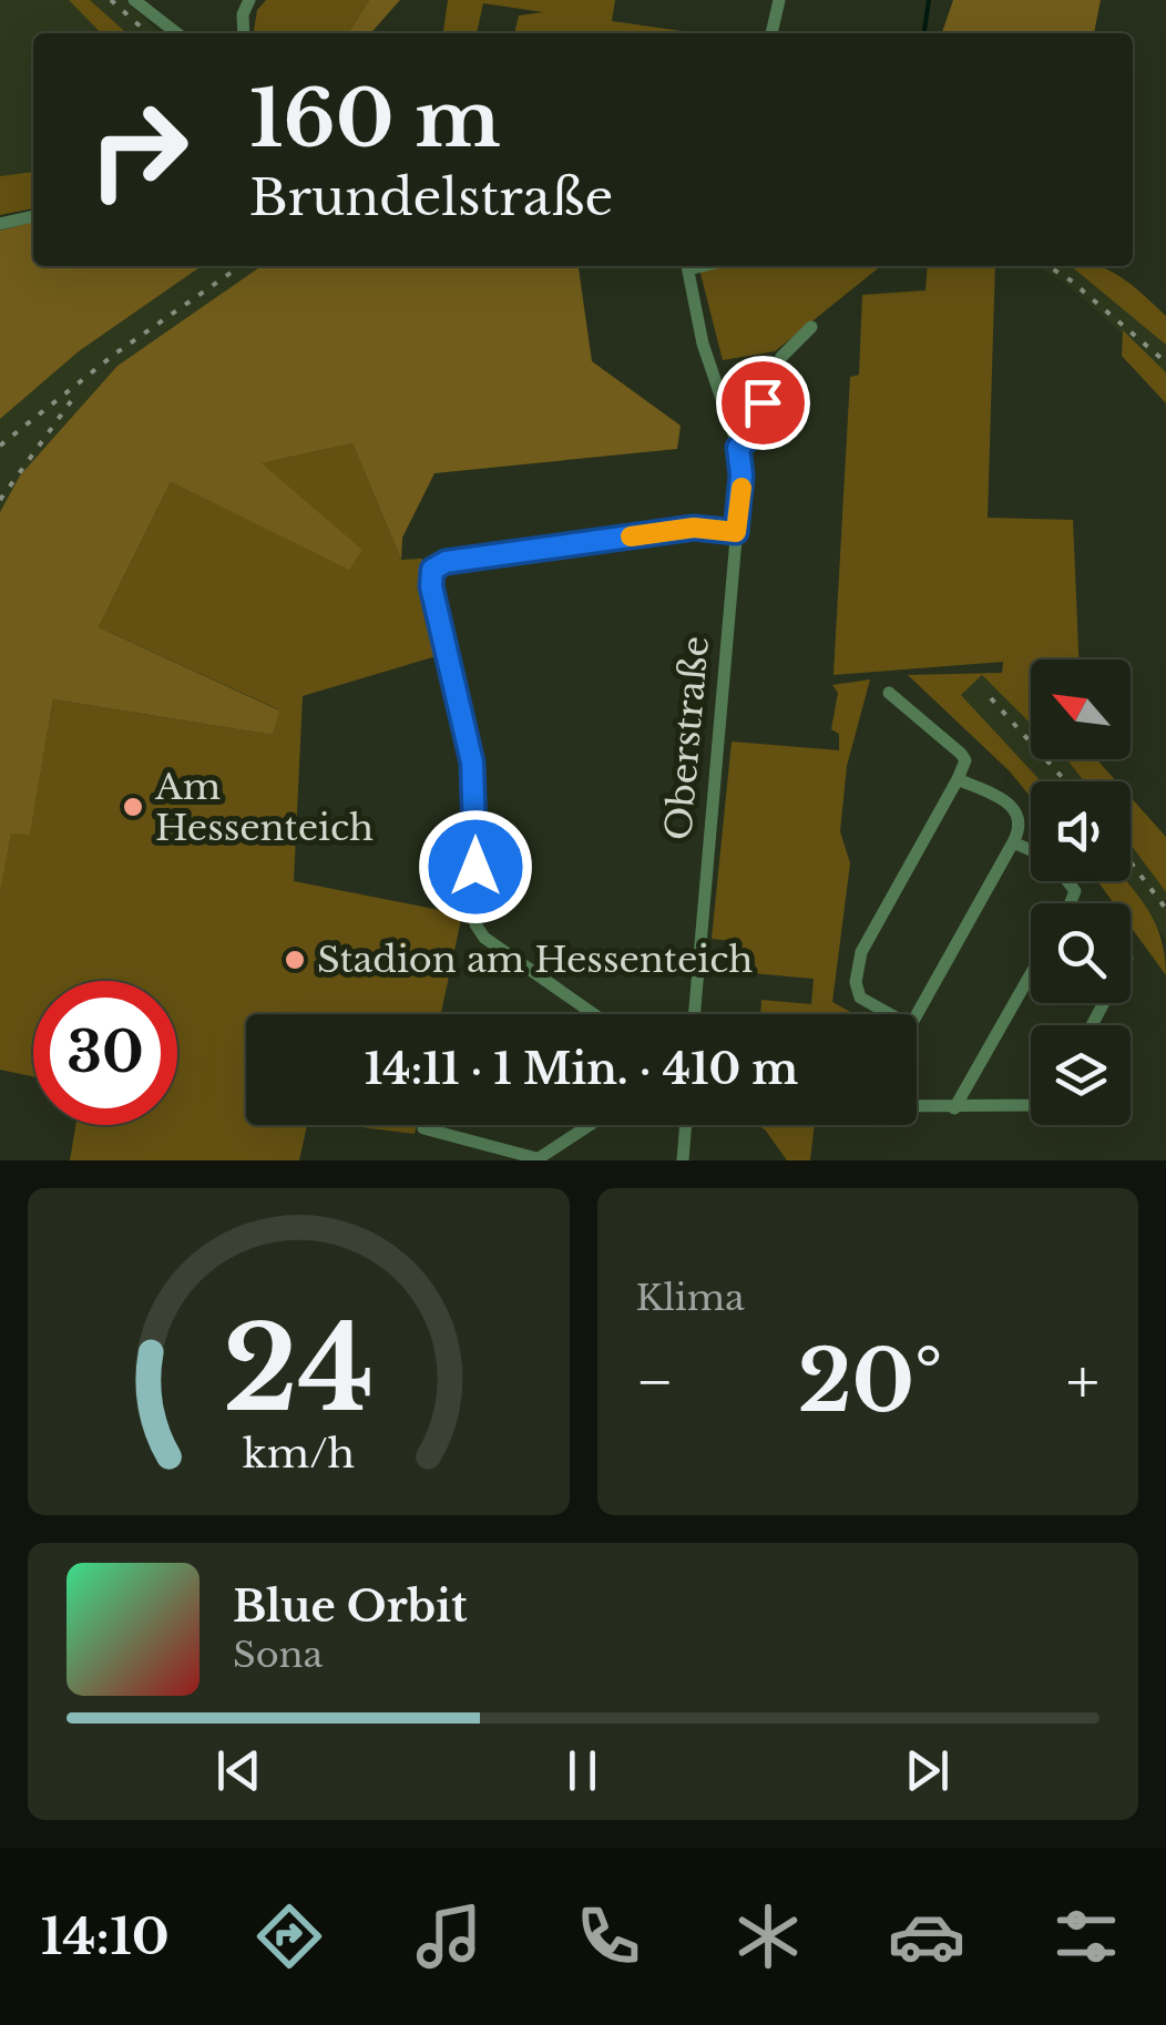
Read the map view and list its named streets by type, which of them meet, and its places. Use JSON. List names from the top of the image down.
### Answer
{
  "streets": {
    "street": ["Oberstraße"]
  },
  "places": ["Am Hessenteich", "Stadion am Hessenteich"],
  "north": "top left",
  "page": {
    "turn": ["160 m", "Brundelstraße"],
    "limit": "30",
    "trip": "14:11 · 1 Min. · 410 m",
    "tile": "Klima",
    "heat": ["−", "20°", "+"],
    "song": ["Blue Orbit", "Sona"],
    "tabs": "14:10",
    "gauge": ["24", "km/h"]
  }
}
